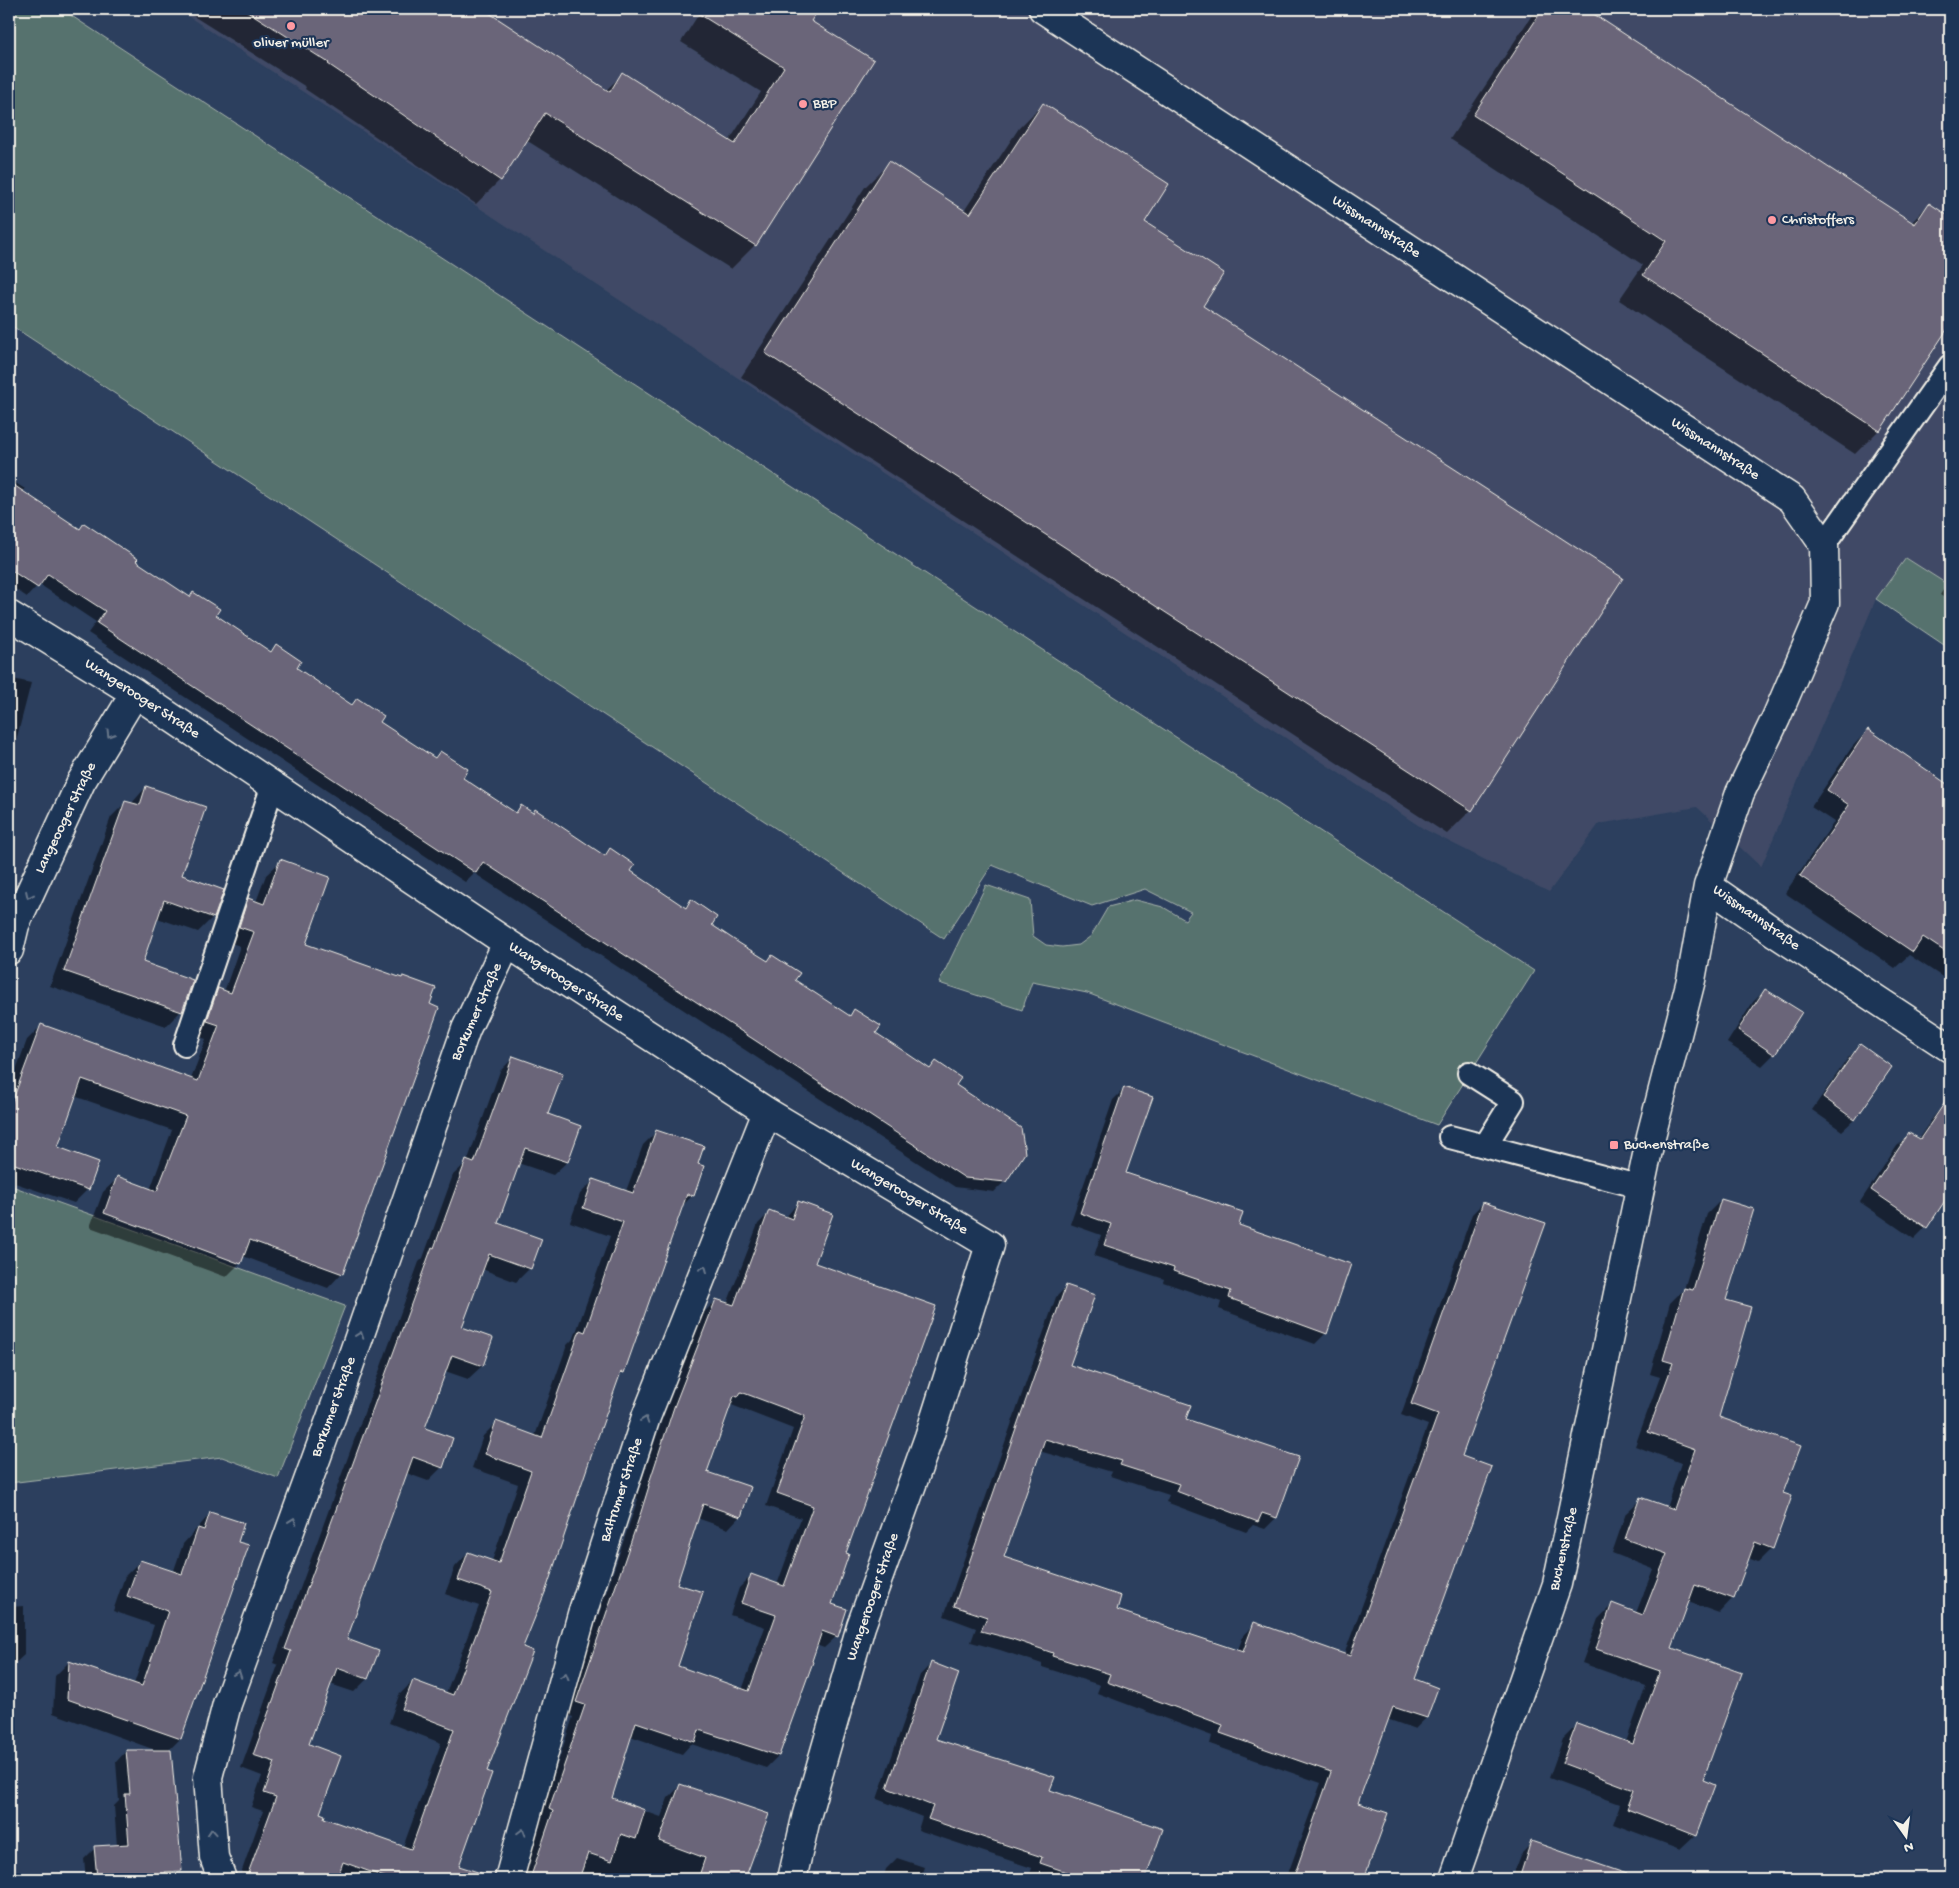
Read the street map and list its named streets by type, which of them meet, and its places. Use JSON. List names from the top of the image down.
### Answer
{
  "streets": {
    "street": [
      "Wissmannstraße",
      "Wangerooger Straße",
      "Langeooger Straße",
      "Borkumer Straße",
      "Baltrumer Straße",
      "Buchenstraße"
    ]
  },
  "crossings": [
    ["Wissmannstraße", "Buchenstraße"],
    ["Wangerooger Straße", "Langeooger Straße"],
    ["Wangerooger Straße", "Borkumer Straße"],
    ["Wangerooger Straße", "Baltrumer Straße"]
  ],
  "one_way": ["Langeooger Straße", "Borkumer Straße", "Baltrumer Straße"],
  "places": {
    "other": ["oliver müller", "BBP", "Christoffers"],
    "transit": ["Buchenstraße"]
  },
  "north": "bottom"
}
